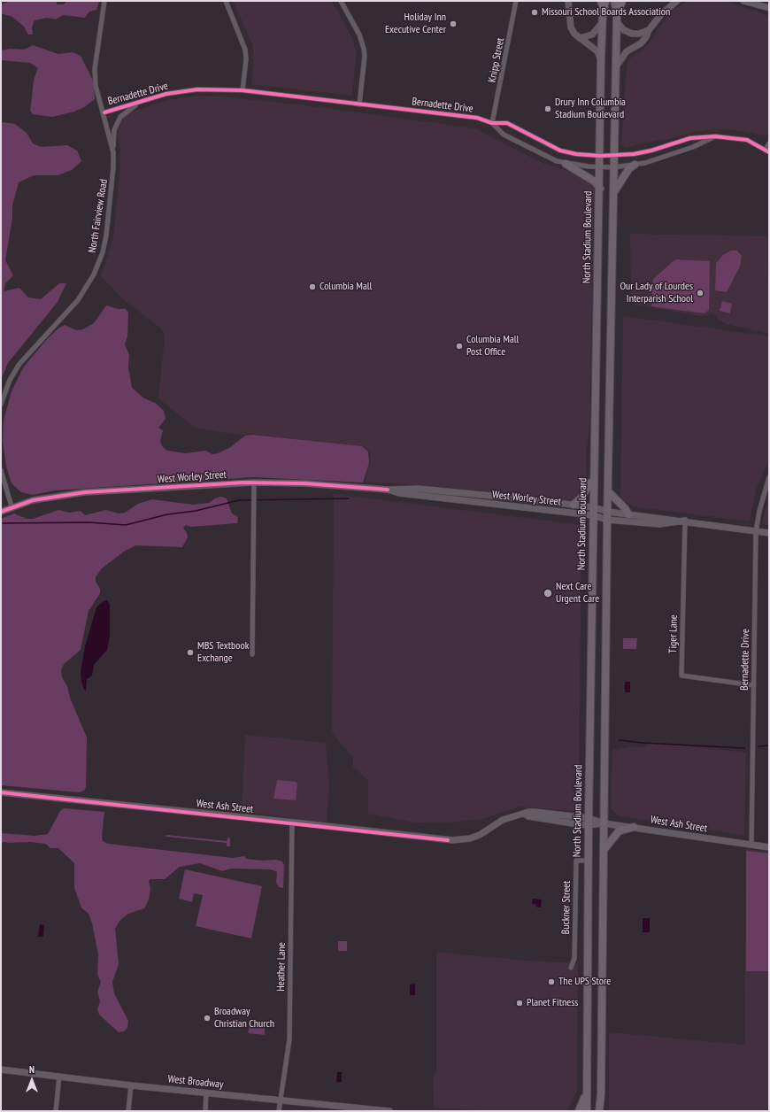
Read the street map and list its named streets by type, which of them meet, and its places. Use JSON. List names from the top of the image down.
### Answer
{
  "streets": {
    "main road": ["North Stadium Boulevard"],
    "street": [
      "Knipp Street",
      "Bernadette Drive",
      "North Fairview Road",
      "West Worley Street",
      "Tiger Lane",
      "West Ash Street",
      "Buckner Street",
      "Heather Lane",
      "West Broadway"
    ]
  },
  "crossings": [
    ["Knipp Street", "Bernadette Drive"],
    ["Bernadette Drive", "North Fairview Road"],
    ["Bernadette Drive", "North Stadium Boulevard"],
    ["Bernadette Drive", "West Worley Street"],
    ["Bernadette Drive", "Tiger Lane"],
    ["Bernadette Drive", "West Ash Street"],
    ["North Stadium Boulevard", "West Worley Street"],
    ["North Stadium Boulevard", "West Ash Street"],
    ["North Stadium Boulevard", "Buckner Street"],
    ["West Worley Street", "Tiger Lane"],
    ["West Ash Street", "Heather Lane"],
    ["Heather Lane", "West Broadway"]
  ],
  "places": [
    "Missouri School Boards Association",
    "Holiday Inn Executive Center",
    "Drury Inn Columbia Stadium Boulevard",
    "Columbia Mall",
    "Our Lady of Lourdes Interparish School",
    "Columbia Mall Post Office",
    "Next Care Urgent Care",
    "MBS Textbook Exchange",
    "The UPS Store",
    "Planet Fitness",
    "Broadway Christian Church"
  ],
  "north": "top"
}
